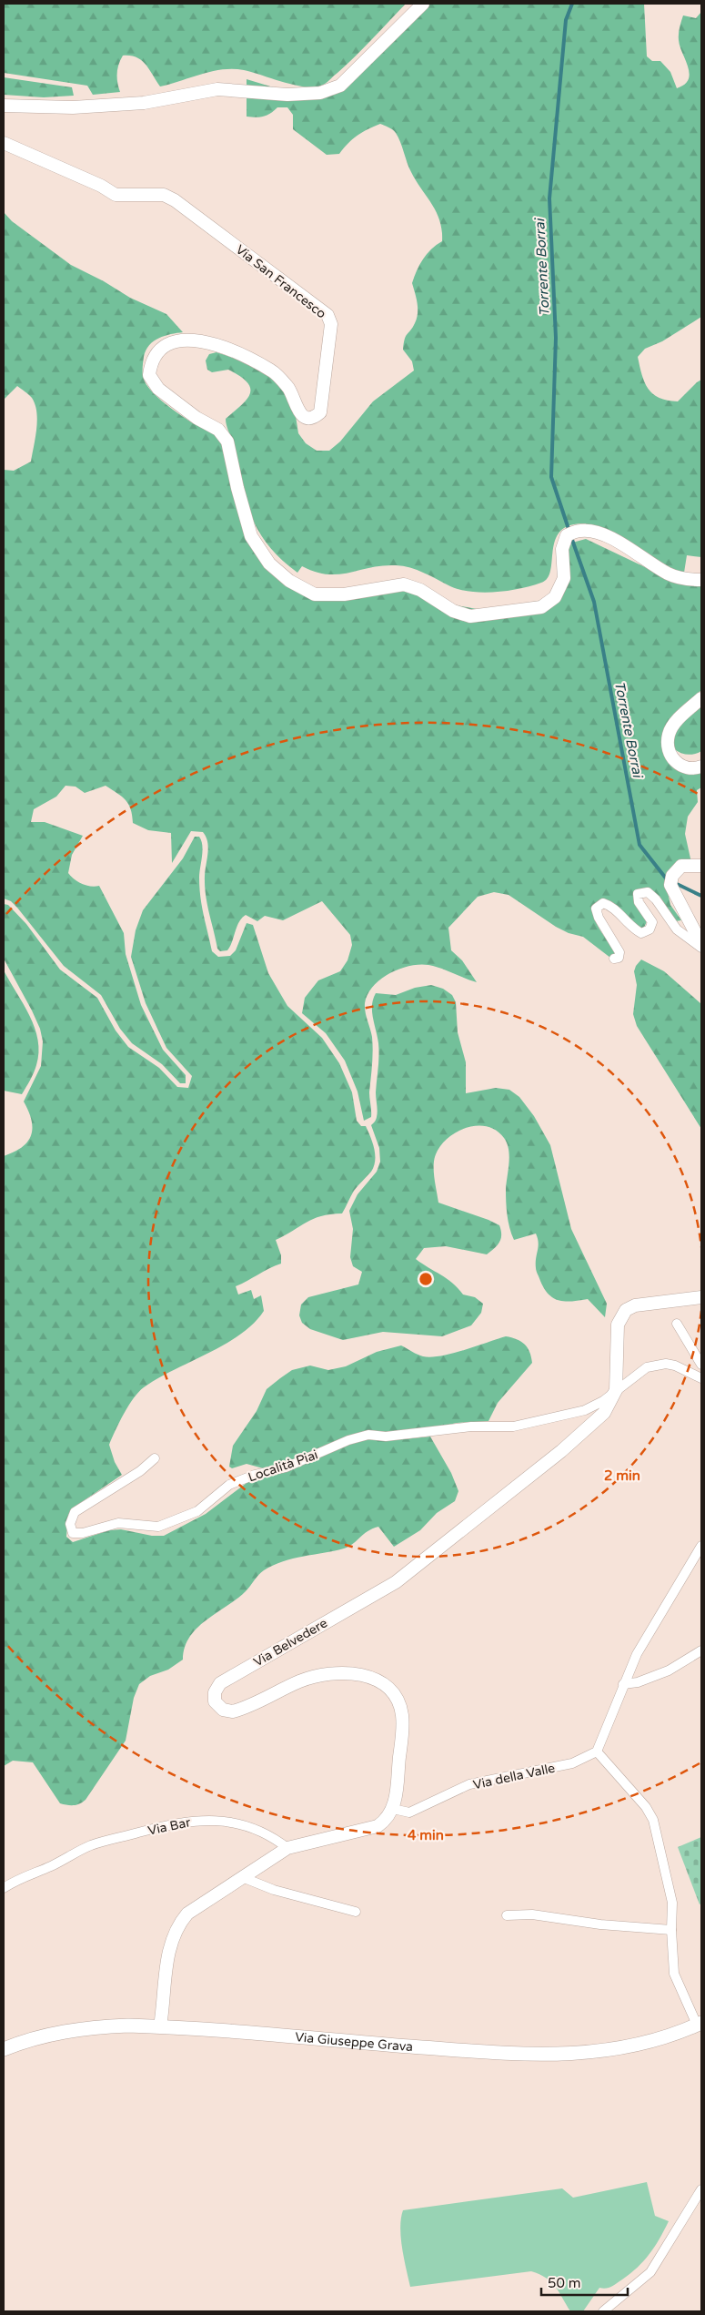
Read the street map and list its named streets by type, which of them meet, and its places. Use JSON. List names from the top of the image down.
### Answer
{
  "streets": {
    "main road": ["Via Giuseppe Grava"],
    "street": [
      "Via San Francesco",
      "Località Piai",
      "Via Belvedere",
      "Via della Valle",
      "Via Bar"
    ]
  },
  "crossings": [
    ["Località Piai", "Via Belvedere"],
    ["Via Belvedere", "Via della Valle"]
  ],
  "water": ["Torrente Borrai"],
  "scale_bar": "50 m",
  "rings": ["2 min", "4 min"]
}
